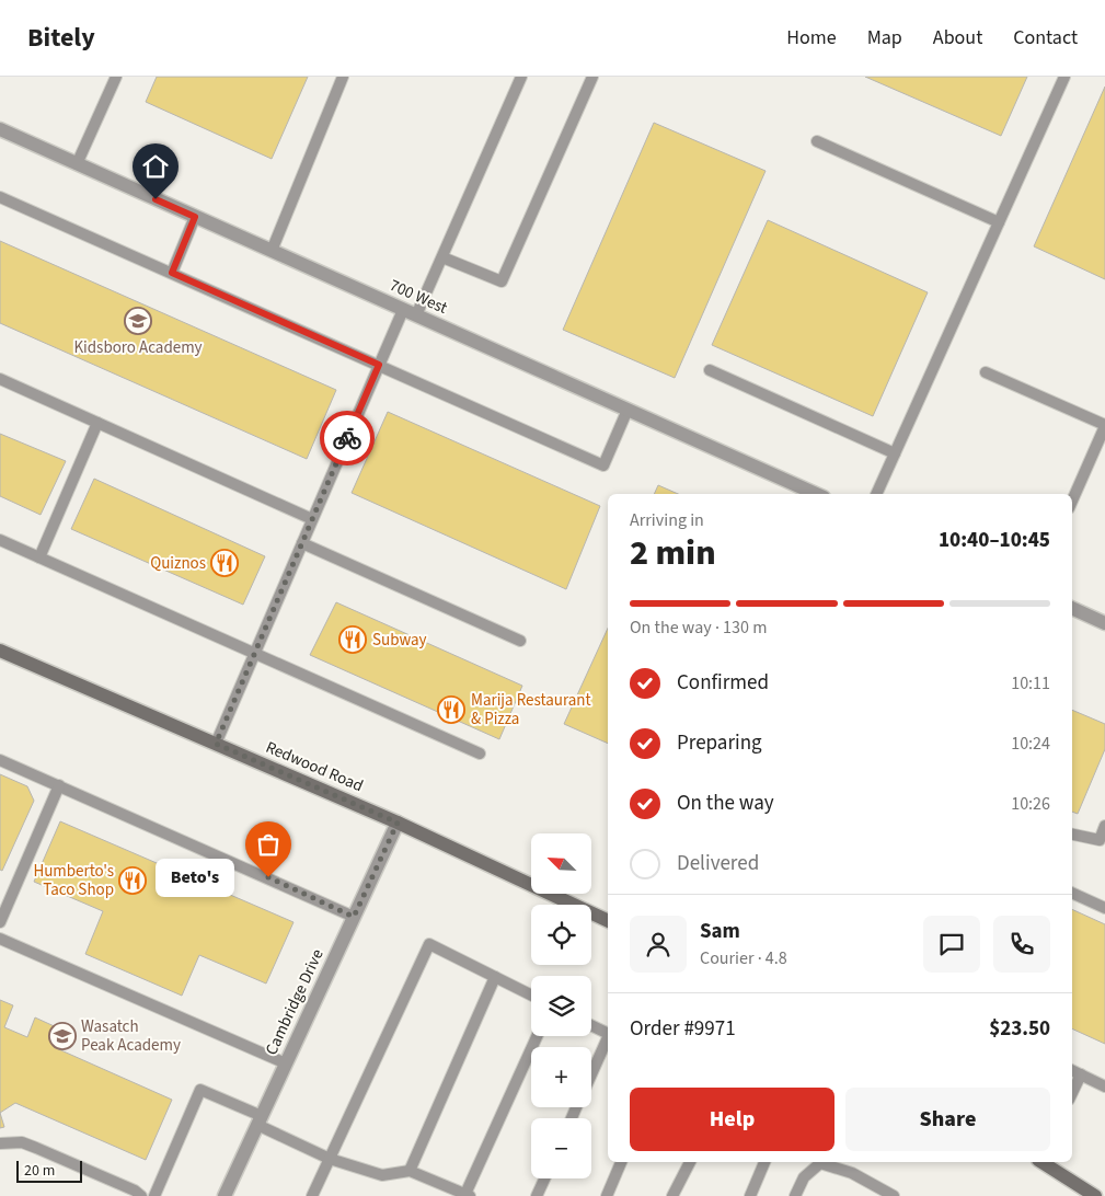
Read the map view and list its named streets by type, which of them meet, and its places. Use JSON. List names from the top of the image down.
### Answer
{
  "streets": {
    "main road": ["Redwood Road"],
    "street": ["700 West", "Cambridge Drive"]
  },
  "crossings": [
    ["Redwood Road", "Cambridge Drive"]
  ],
  "places": {
    "school or university": ["Kidsboro Academy", "Wasatch Peak Academy"],
    "restaurant": [
      "Quiznos",
      "Subway",
      "Marija Restaurant & Pizza",
      "Humberto's Taco Shop"
    ],
    "other": ["Beto's"]
  },
  "scale_bar": "20 m",
  "north": "top left",
  "page": {
    "header": "Bitely",
    "nav": [
      "Home",
      "Map",
      "About",
      "Contact"
    ],
    "heading": ["2 min", "Arriving in", "10:40–10:45"],
    "panel": [
      "Sam",
      "Courier · 4.8",
      "Order #9971",
      "$23.50"
    ],
    "bar": "On the way · 130 m",
    "list": [
      ["Confirmed", "10:11"],
      ["Preparing", "10:24"],
      ["On the way", "10:26"],
      "Delivered"
    ],
    "map_buttons": ["+", "−"],
    "bubble": "Beto's",
    "buttons": ["Help", "Share"],
    "scale": "20 m"
  }
}
